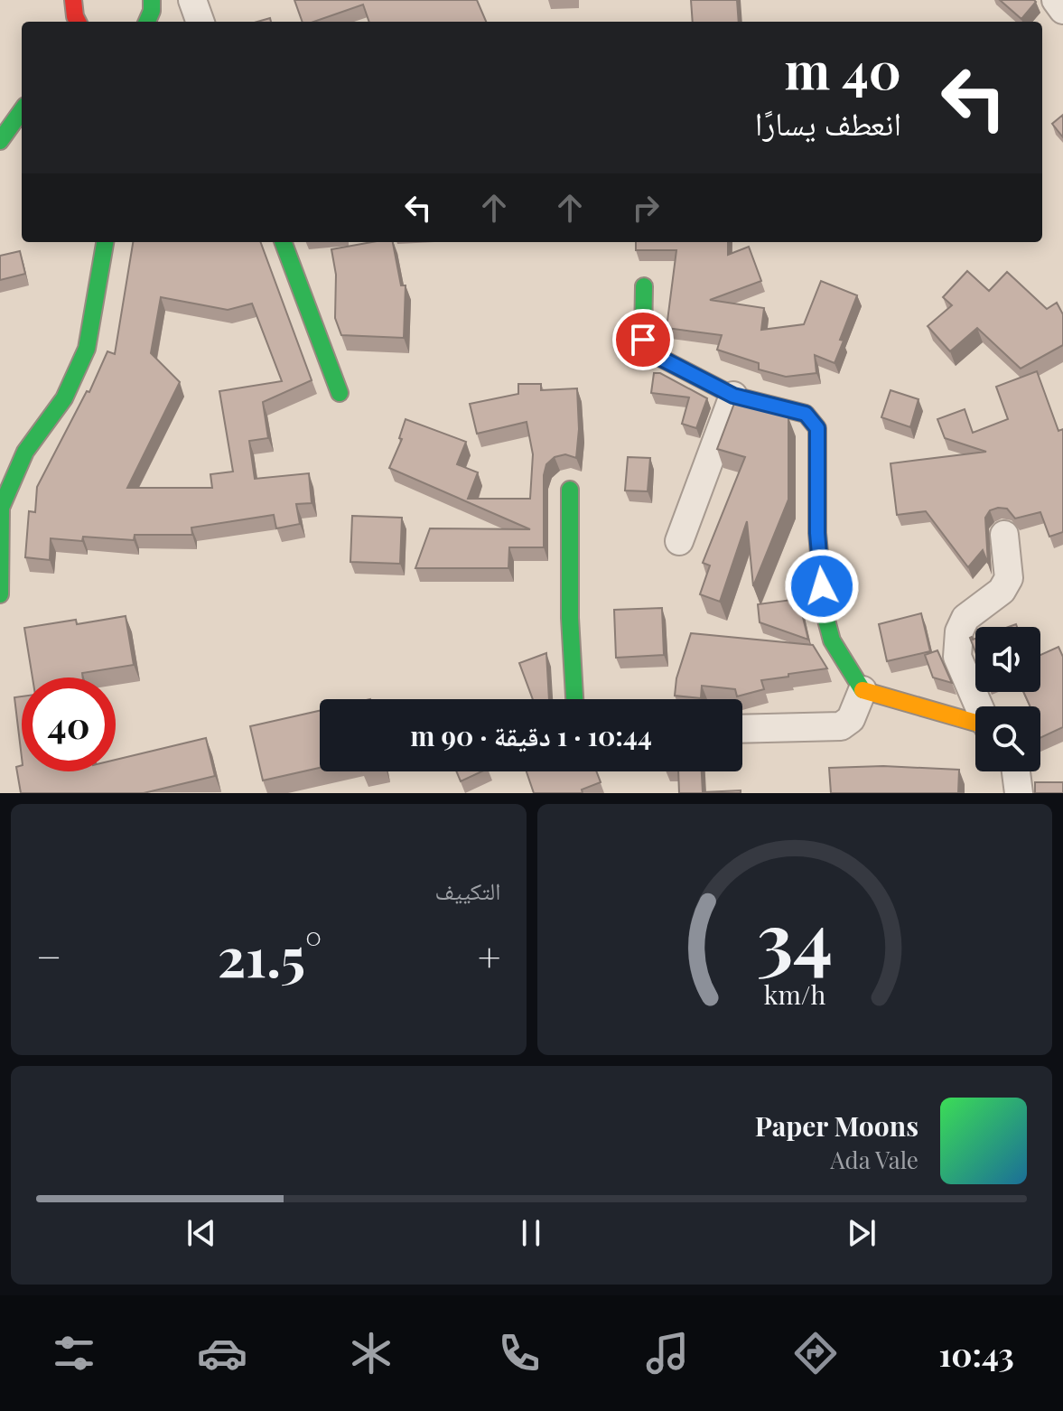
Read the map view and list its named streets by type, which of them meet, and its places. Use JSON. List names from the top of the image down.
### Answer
{
  "page": {
    "turn": ["40 m", "انعطف يسارًا"],
    "limit": "40",
    "trip": "10:44 · 1 دقيقة · 90 m",
    "tile": "التكييف",
    "heat": ["−", "21.5°", "+"],
    "song": ["Paper Moons", "Ada Vale"],
    "tabs": "10:43",
    "gauge": ["34", "km/h"]
  }
}
